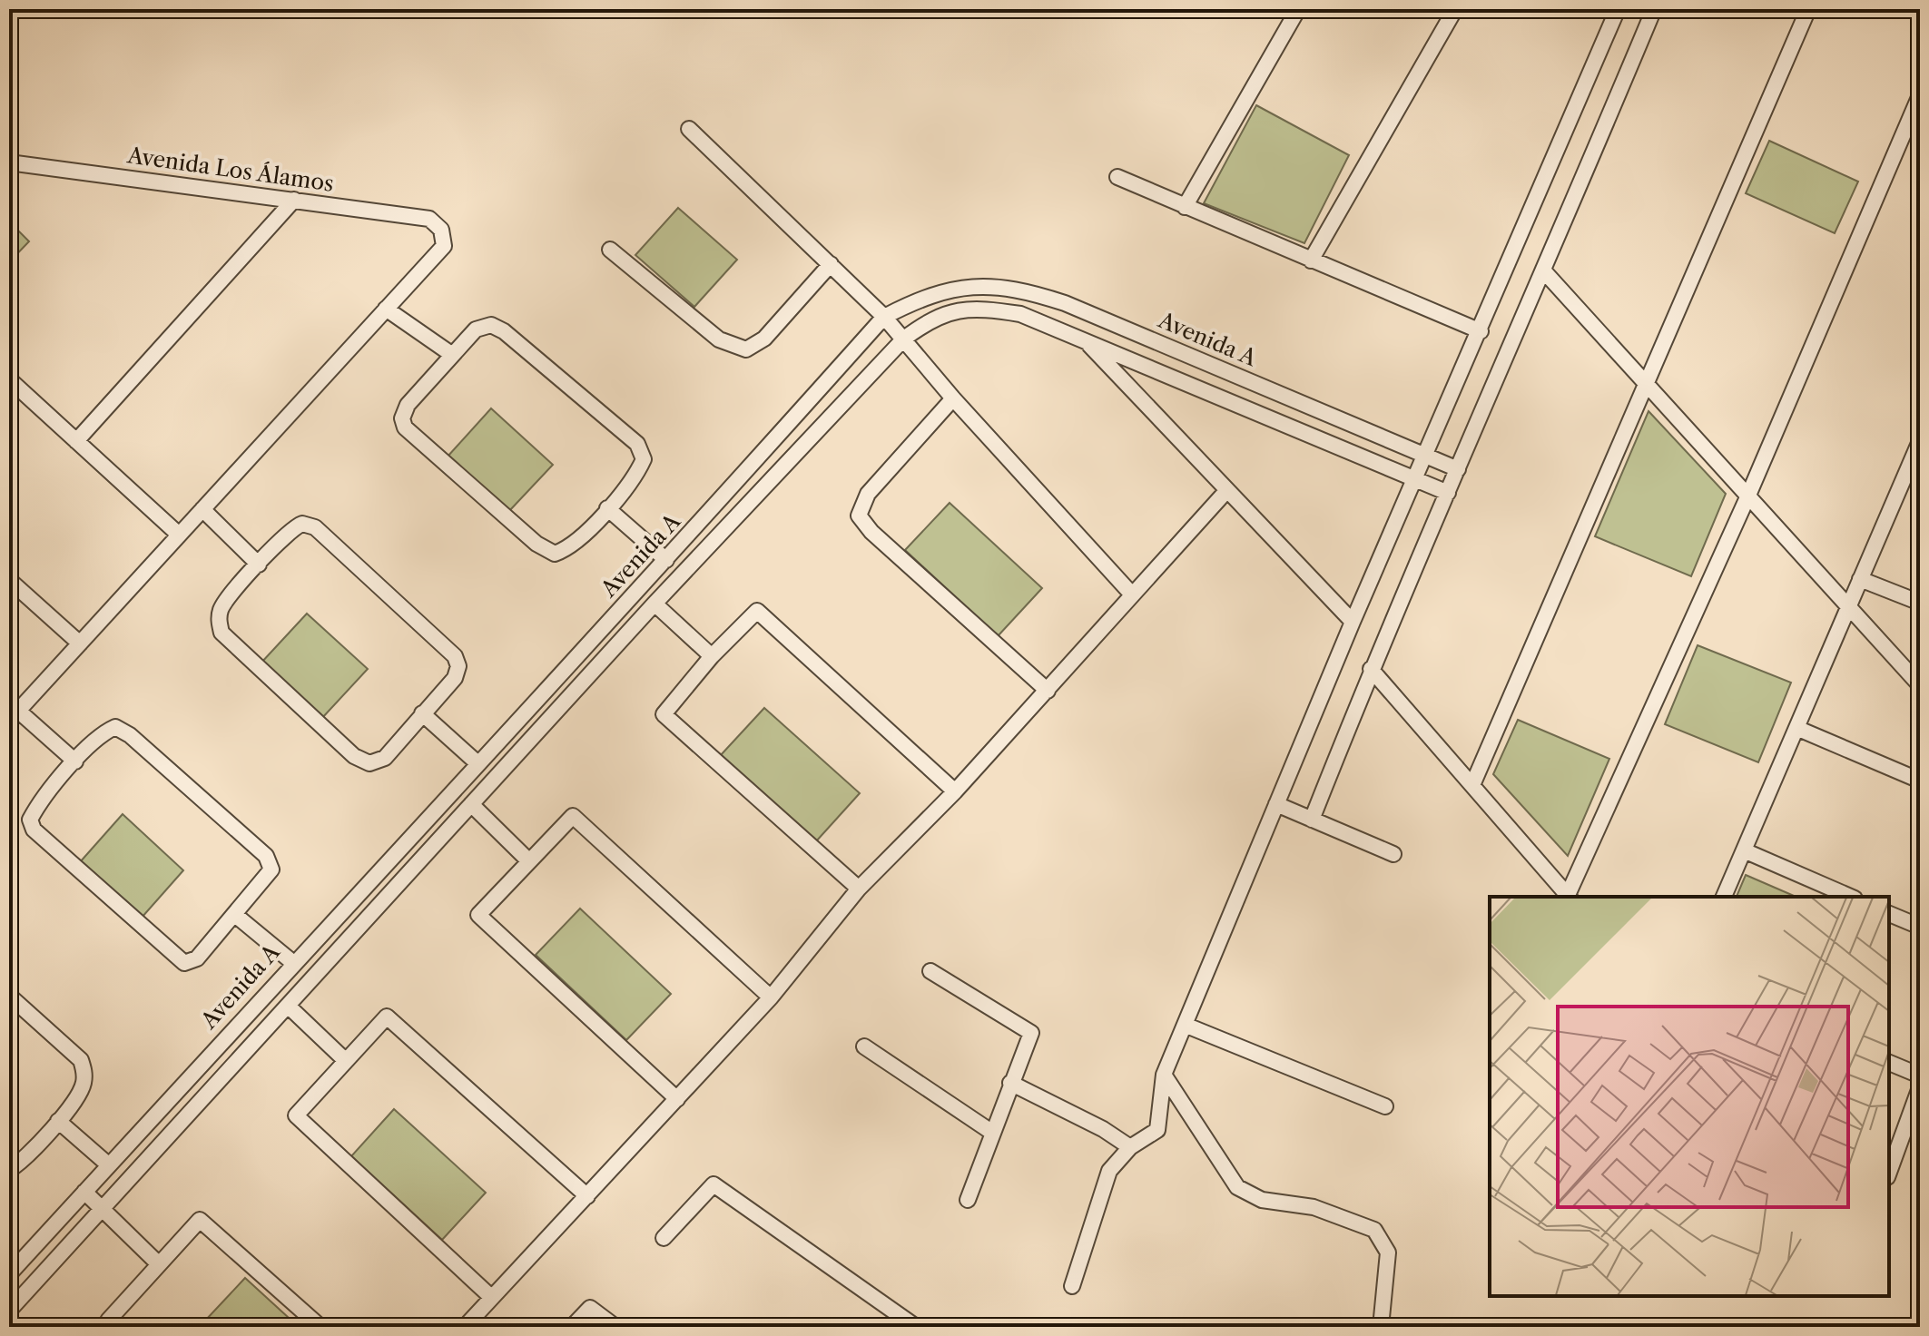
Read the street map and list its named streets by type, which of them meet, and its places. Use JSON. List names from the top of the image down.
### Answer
{
  "streets": {
    "street": ["Avenida Los Álamos", "Avenida A"]
  }
}
